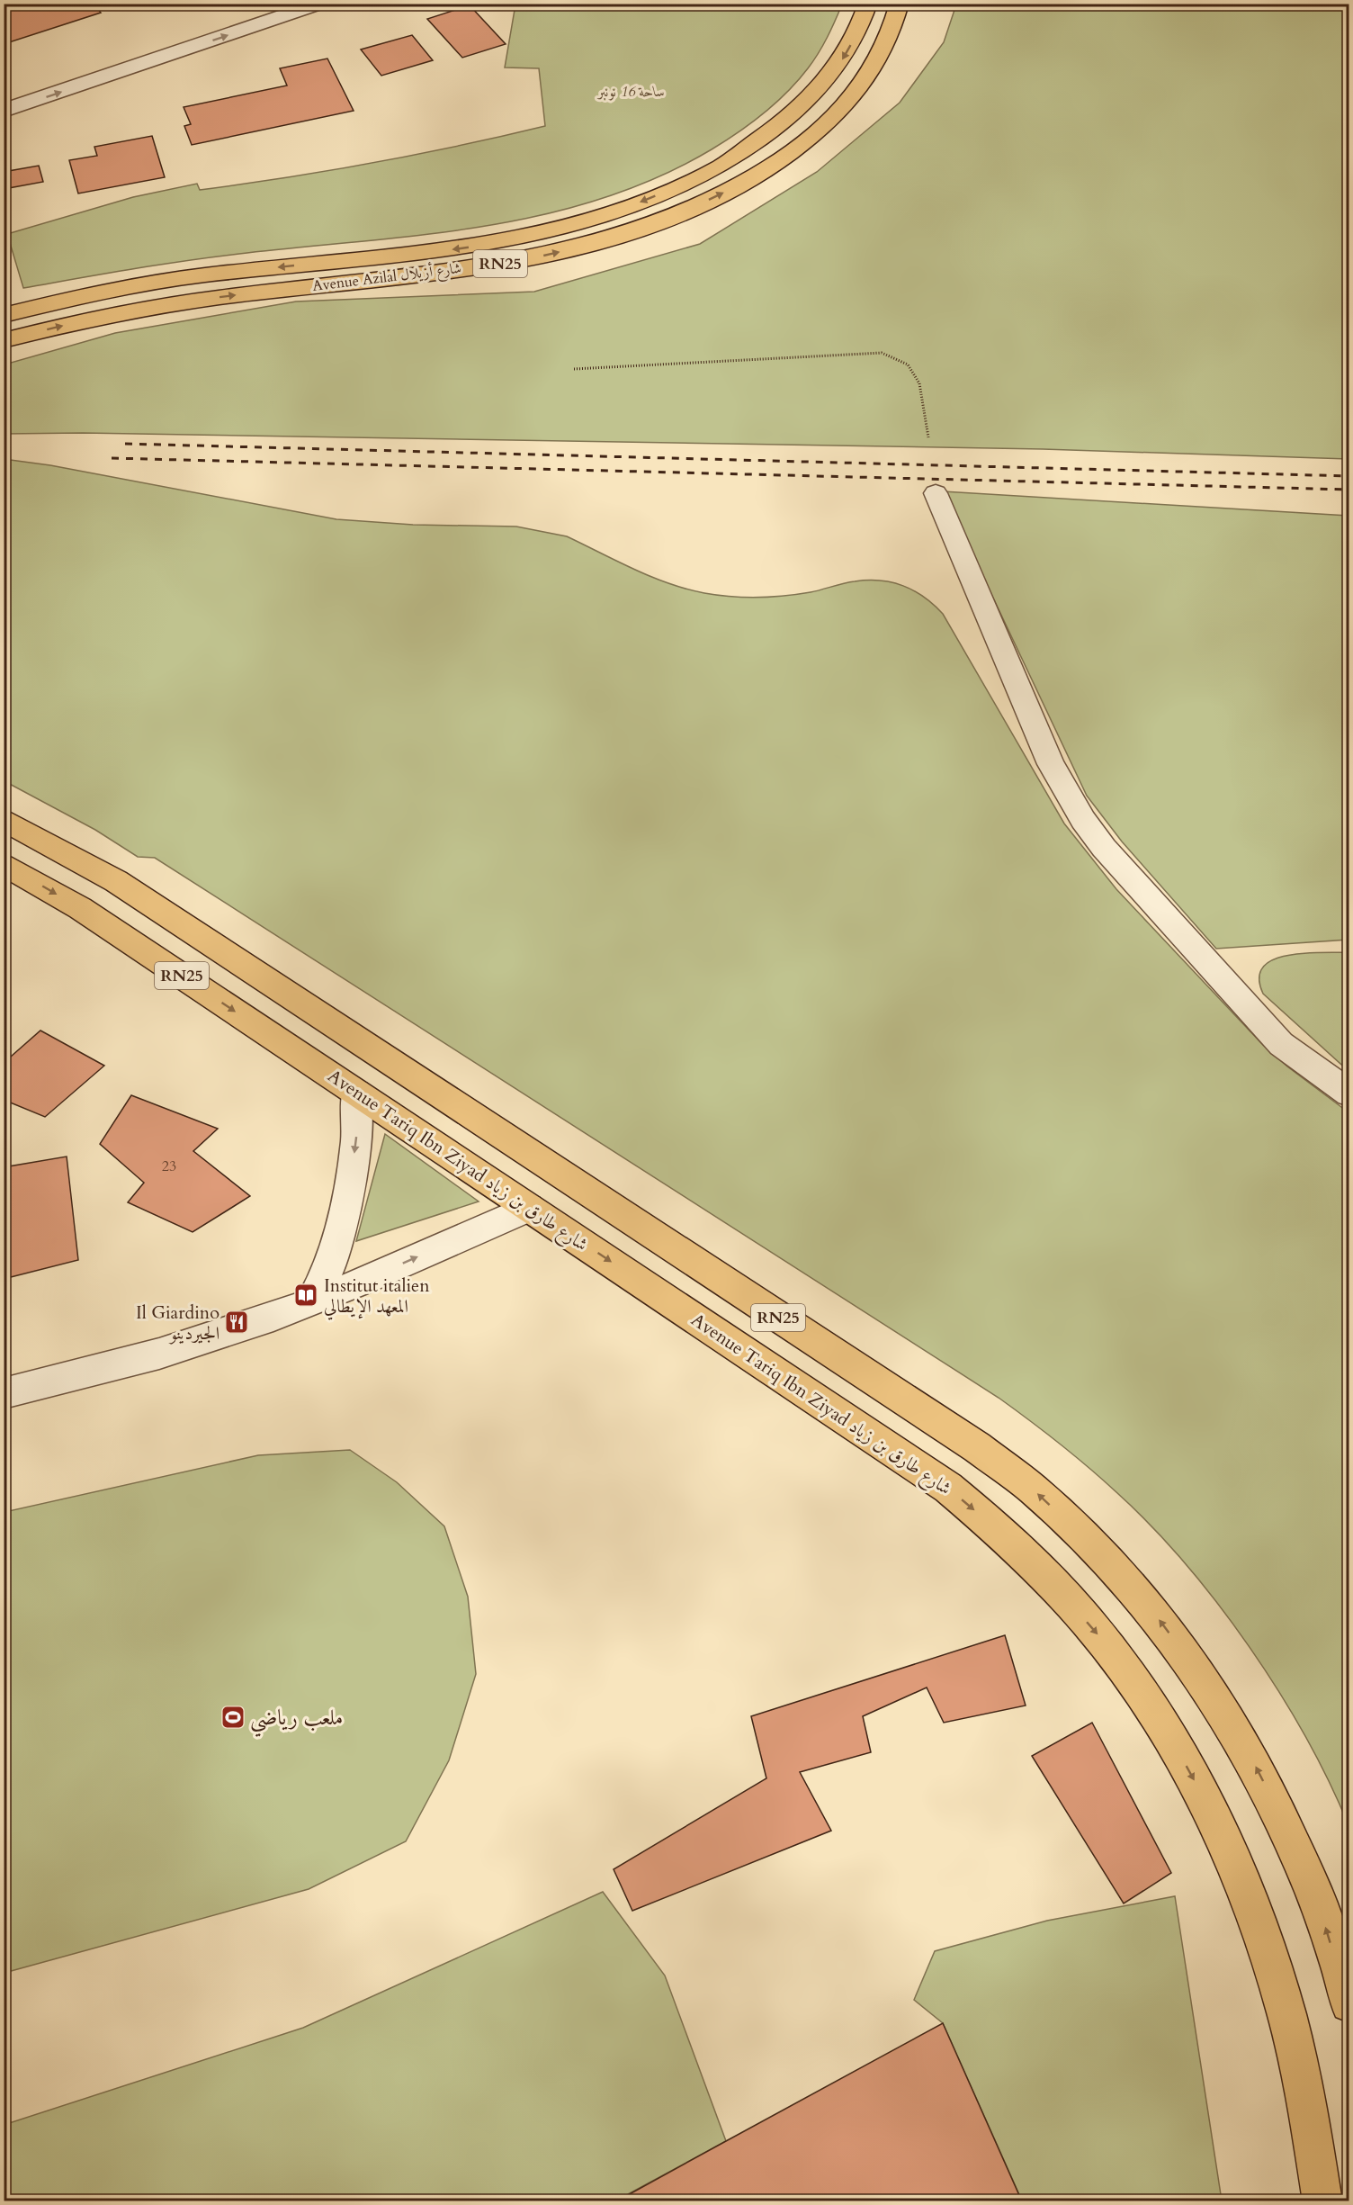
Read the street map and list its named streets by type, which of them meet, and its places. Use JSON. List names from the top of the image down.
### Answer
{
  "streets": {
    "main road": ["RN25", "Avenue Azilal شارع أزيلال", "Avenue Tariq Ibn Ziyad شارع طارق بن زياد"]
  },
  "parks": ["ساحة 16 نونبر"],
  "places": {
    "library": ["Institut italien المعهد الإيطالي"],
    "restaurant": ["Il Giardino الجيردينو"],
    "sports": ["ملعب رياضي"]
  },
  "house_numbers": ["23"]
}
